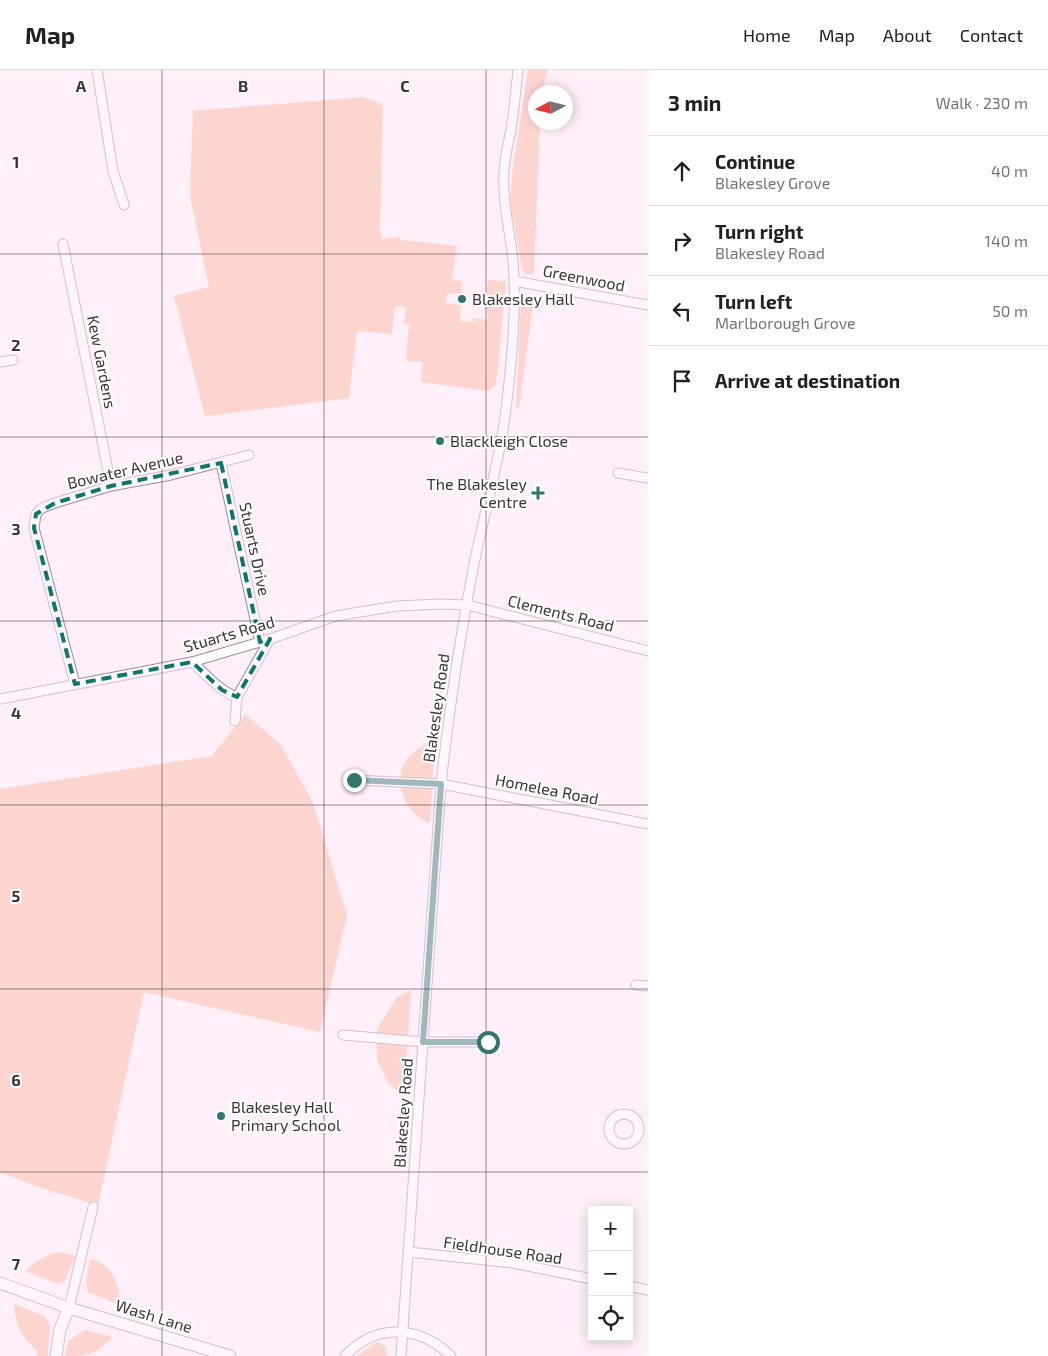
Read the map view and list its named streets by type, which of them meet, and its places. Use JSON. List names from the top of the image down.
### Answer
{
  "streets": {
    "street": [
      "Greenwood",
      "Kew Gardens",
      "Bowater Avenue",
      "Stuarts Drive",
      "Clements Road",
      "Stuarts Road",
      "Blakesley Road",
      "Homelea Road",
      "Fieldhouse Road",
      "Wash Lane"
    ]
  },
  "crossings": [
    ["Greenwood", "Blakesley Road"],
    ["Kew Gardens", "Bowater Avenue"],
    ["Bowater Avenue", "Stuarts Drive"],
    ["Bowater Avenue", "Stuarts Road"],
    ["Stuarts Drive", "Stuarts Road"],
    ["Clements Road", "Stuarts Road"],
    ["Clements Road", "Blakesley Road"],
    ["Stuarts Road", "Blakesley Road"],
    ["Blakesley Road", "Homelea Road"],
    ["Blakesley Road", "Fieldhouse Road"]
  ],
  "places": {
    "other": ["Blakesley Hall", "Blackleigh Close", "Blakesley Hall Primary School"],
    "health": ["The Blakesley Centre"]
  },
  "north": "left",
  "page": {
    "header": "Map",
    "nav": [
      "Home",
      "Map",
      "About",
      "Contact"
    ],
    "heading": ["3 min", "Walk · 230 m"],
    "list": [
      ["Continue", "Blakesley Grove", "40 m"],
      ["Turn right", "Blakesley Road", "140 m"],
      ["Turn left", "Marlborough Grove", "50 m"],
      "Arrive at destination"
    ],
    "map_buttons": ["+", "−"]
  },
  "grid": {
    "columns": ["A", "B", "C"],
    "rows": [
      "1",
      "2",
      "3",
      "4",
      "5",
      "6",
      "7"
    ]
  }
}
